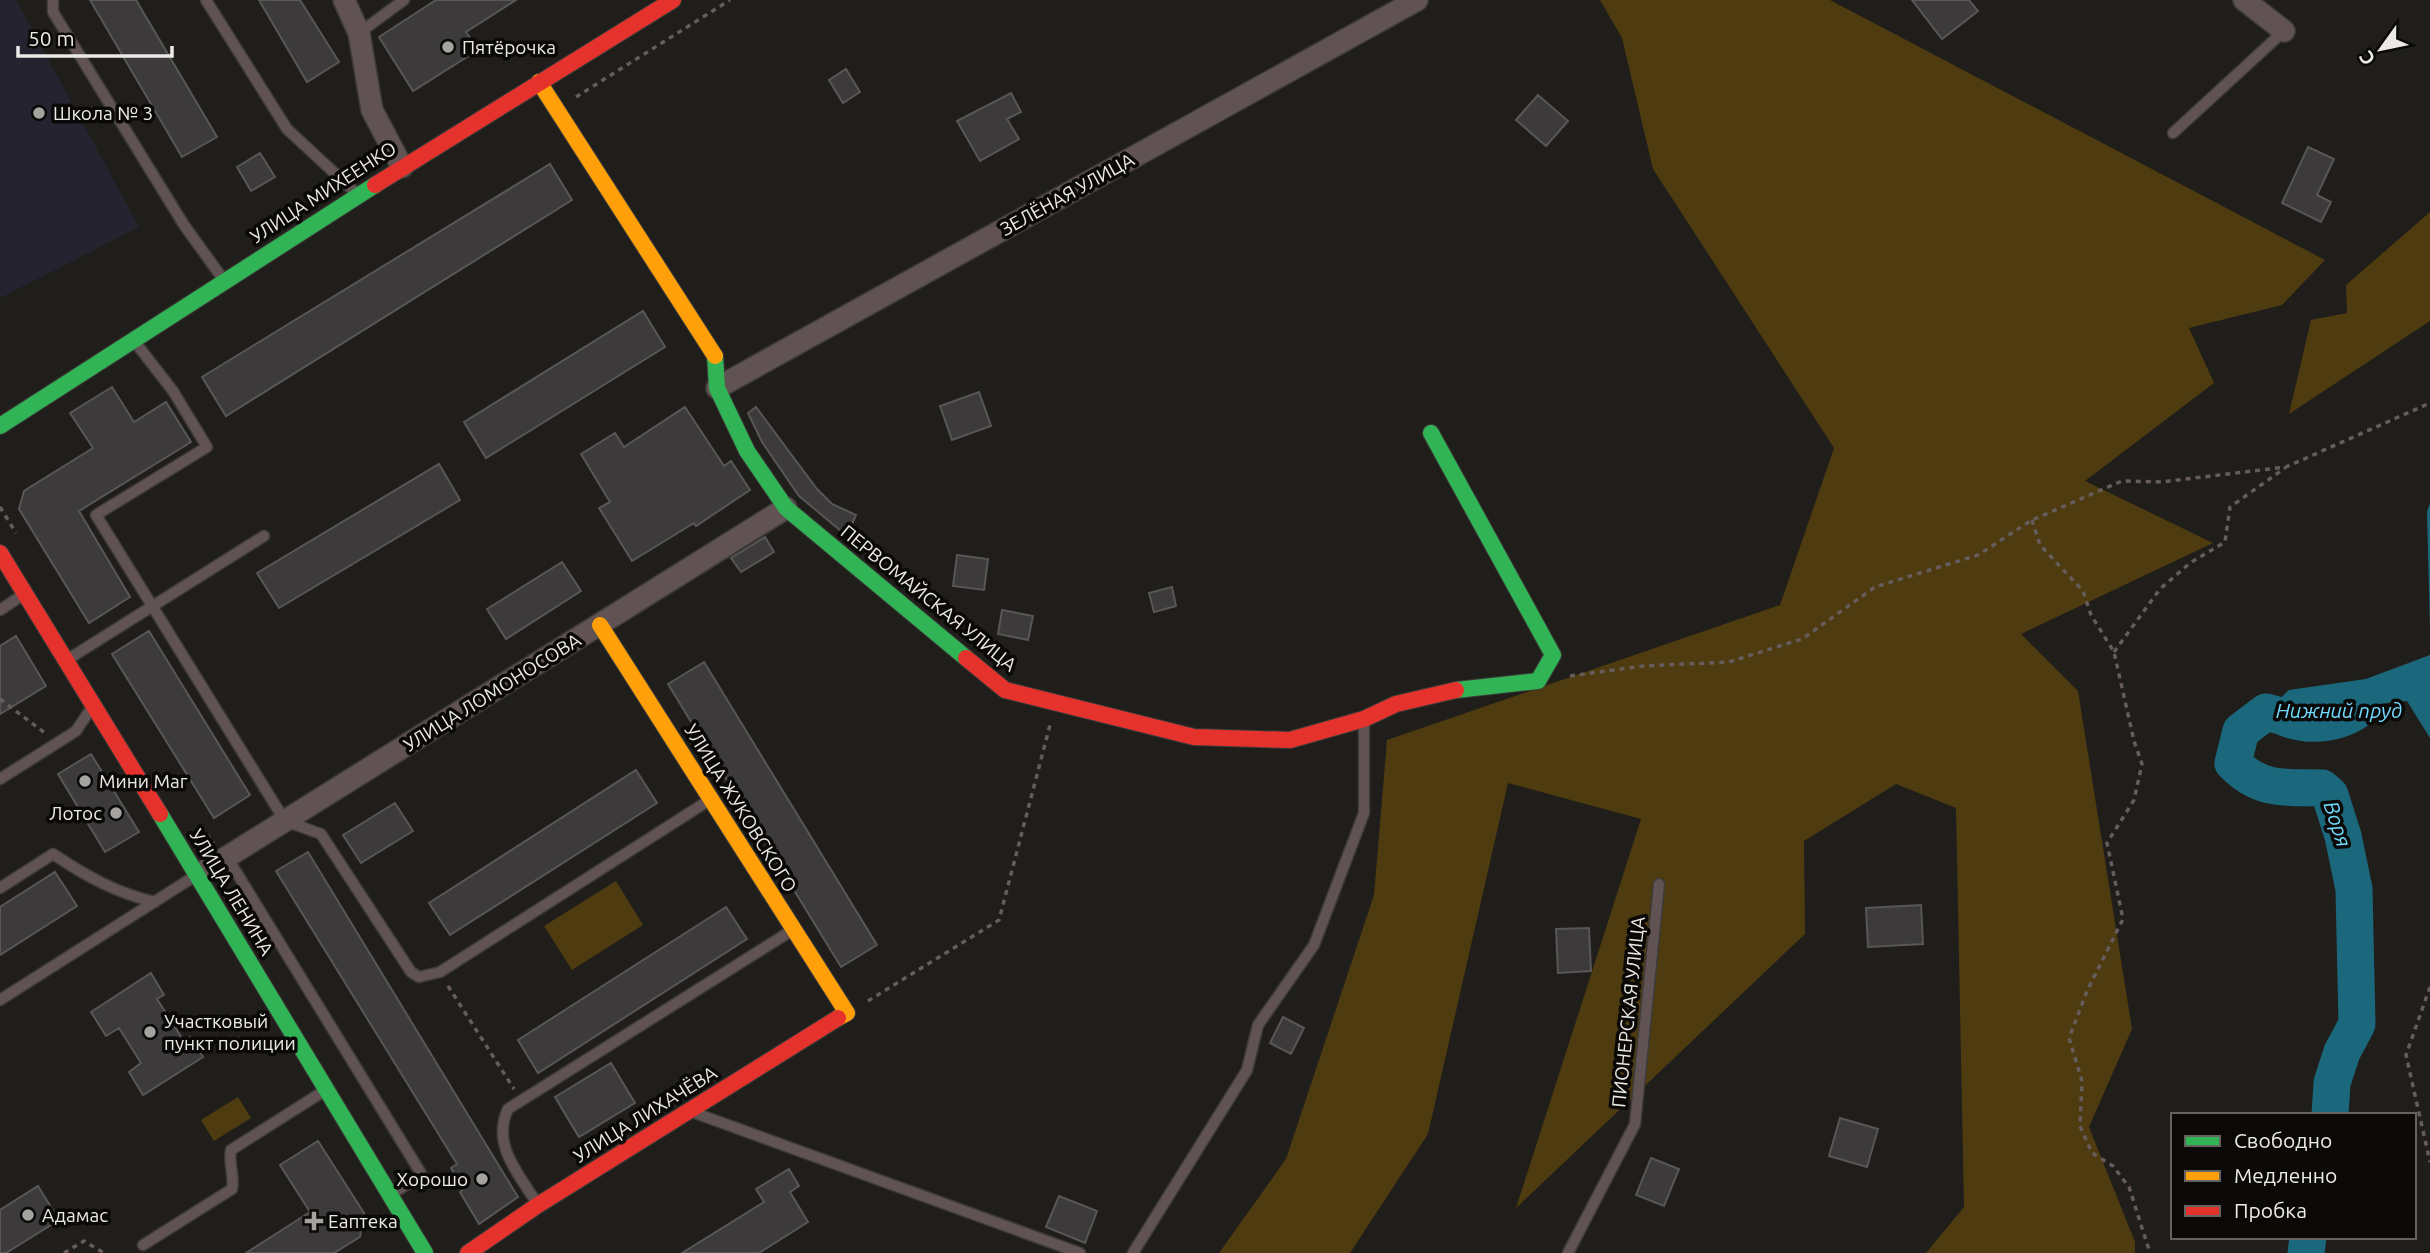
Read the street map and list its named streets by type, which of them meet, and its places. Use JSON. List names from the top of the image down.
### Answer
{
  "streets": {
    "street": [
      "УЛИЦА МИХЕЕНКО",
      "ЗЕЛЁНАЯ УЛИЦА",
      "ПЕРВОМАЙСКАЯ УЛИЦА",
      "УЛИЦА ЛОМОНОСОВА",
      "УЛИЦА ЖУКОВСКОГО",
      "УЛИЦА ЛЕНИНА",
      "УЛИЦА ЛИХАЧЁВА"
    ],
    "lane": ["ПИОНЕРСКАЯ УЛИЦА"]
  },
  "crossings": [
    ["УЛИЦА МИХЕЕНКО", "ПЕРВОМАЙСКАЯ УЛИЦА"],
    ["ЗЕЛЁНАЯ УЛИЦА", "ПЕРВОМАЙСКАЯ УЛИЦА"],
    ["ПЕРВОМАЙСКАЯ УЛИЦА", "УЛИЦА ЛОМОНОСОВА"],
    ["УЛИЦА ЛОМОНОСОВА", "УЛИЦА ЖУКОВСКОГО"],
    ["УЛИЦА ЛОМОНОСОВА", "УЛИЦА ЛЕНИНА"],
    ["УЛИЦА ЖУКОВСКОГО", "УЛИЦА ЛИХАЧЁВА"]
  ],
  "water": ["Нижний пруд", "Воря"],
  "places": {
    "other": [
      "Пятёрочка",
      "Школа № 3",
      "Мини Маг",
      "Лотос",
      "Участковый пункт полиции",
      "Хорошо",
      "Адамас"
    ],
    "health": ["Еаптека"]
  },
  "legend": ["Свободно", "Медленно", "Пробка"],
  "scale_bar": "50 m",
  "north": "bottom left"
}
